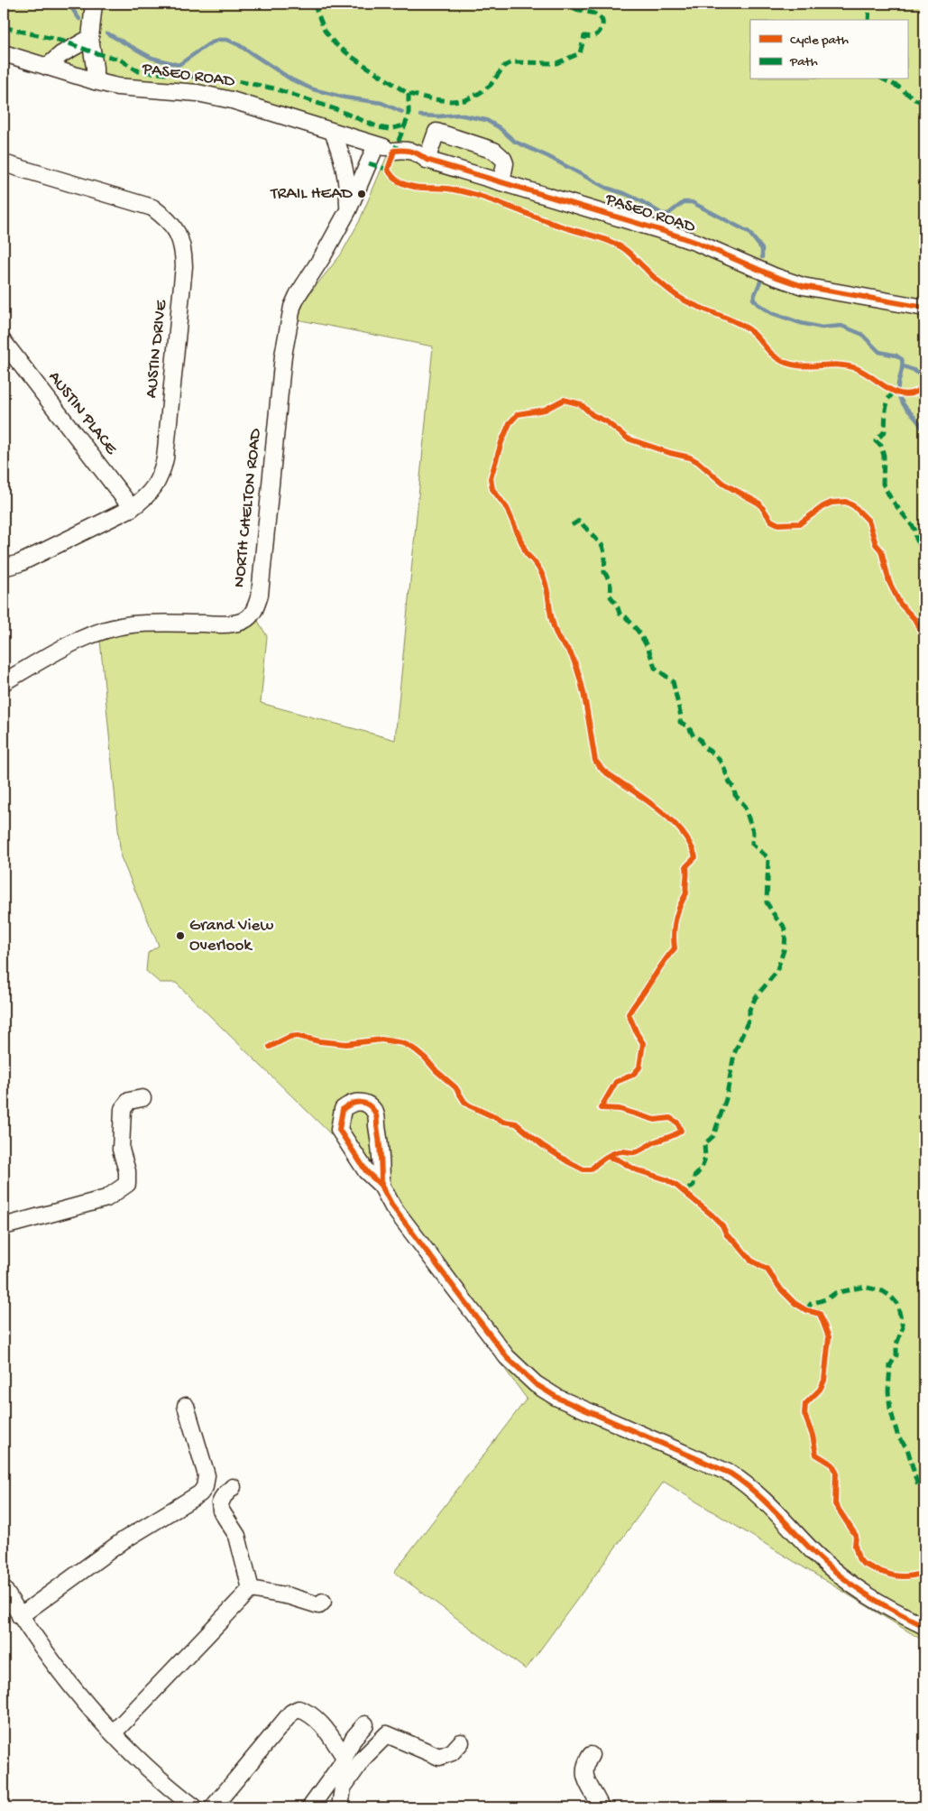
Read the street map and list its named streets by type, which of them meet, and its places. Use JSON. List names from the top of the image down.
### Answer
{
  "streets": {
    "street": [
      "PASEO ROAD",
      "AUSTIN DRIVE",
      "AUSTIN PLACE",
      "NORTH CHELTON ROAD"
    ]
  },
  "crossings": [
    ["PASEO ROAD", "NORTH CHELTON ROAD"],
    ["AUSTIN DRIVE", "AUSTIN PLACE"]
  ],
  "places": ["TRAIL HEAD", "Grand View Overlook"],
  "legend": ["Cycle path", "Path"]
}
